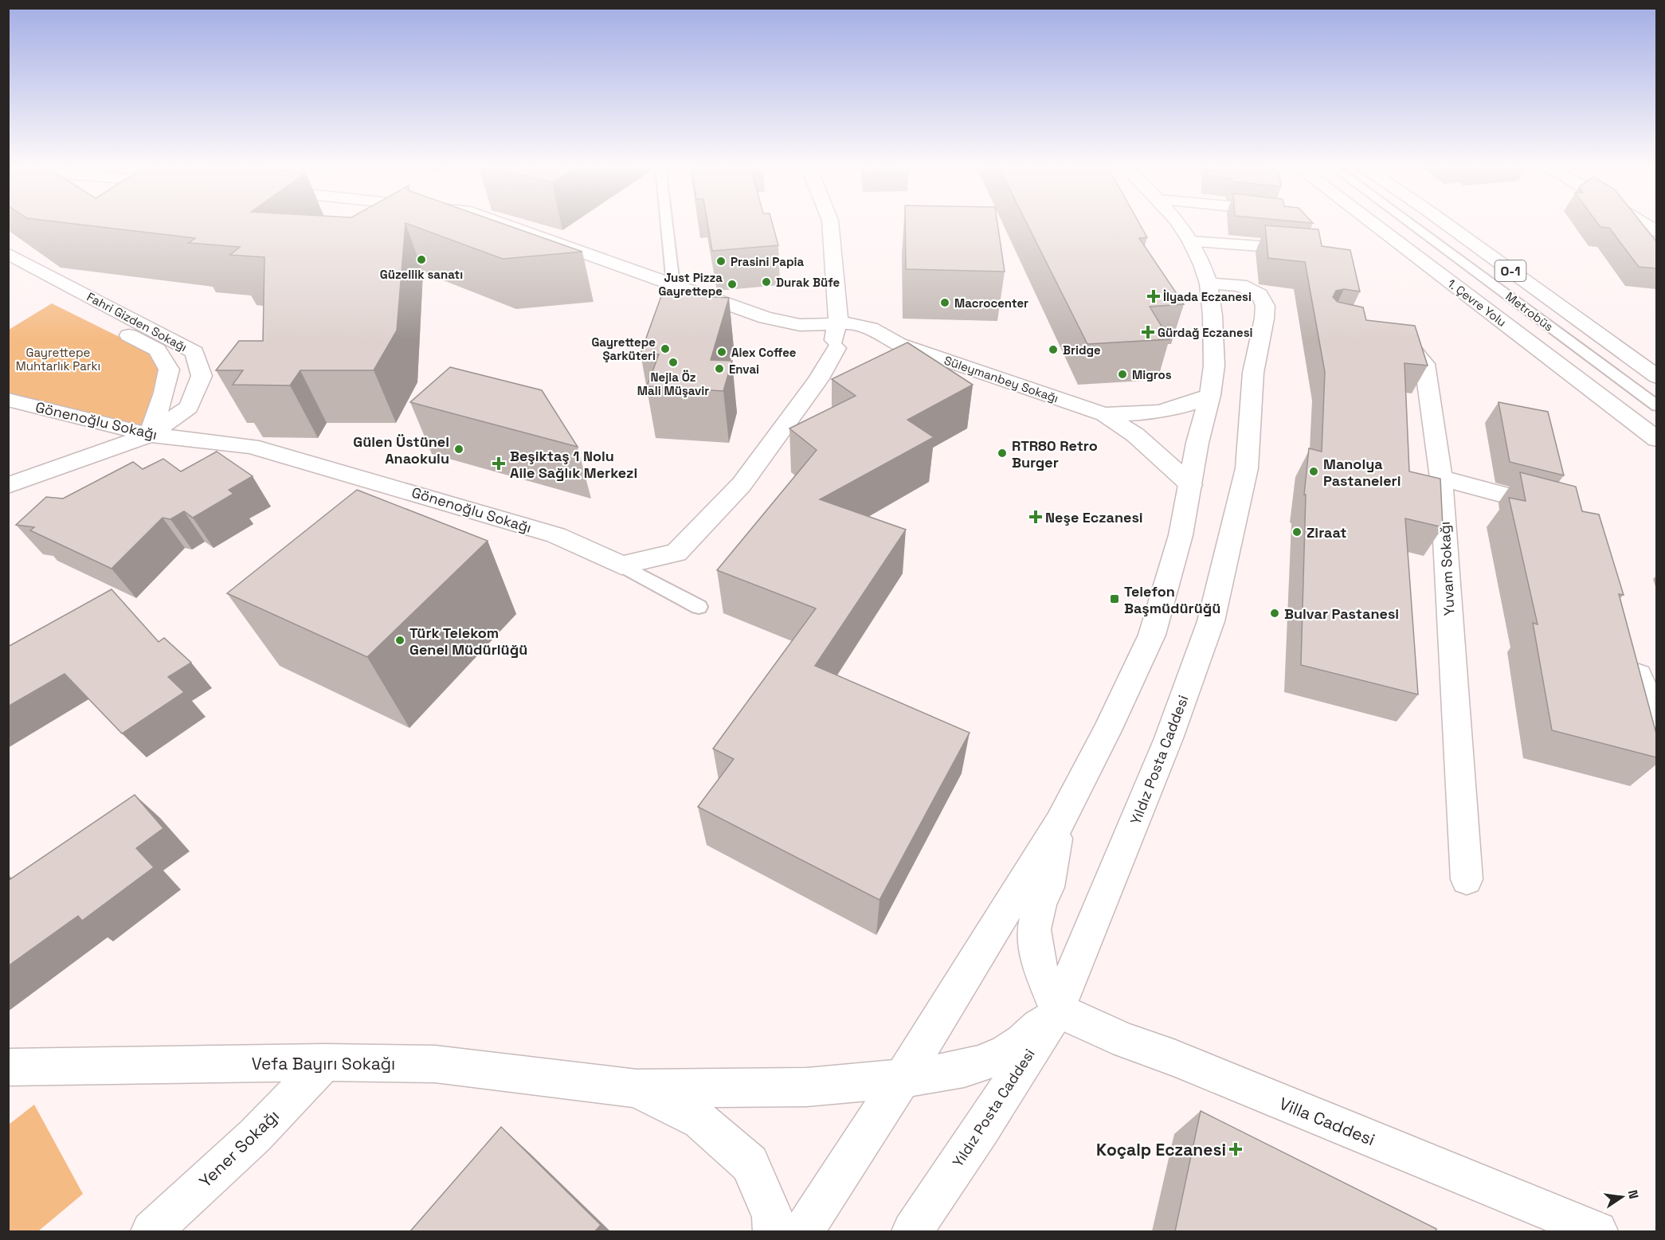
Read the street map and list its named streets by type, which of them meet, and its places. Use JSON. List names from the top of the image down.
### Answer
{
  "streets": {
    "main road": [
      "O-1",
      "1. Çevre Yolu",
      "Fahri Gizden Sokağı",
      "Süleymanbey Sokağı",
      "Gönenoğlu Sokağı",
      "Yuvam Sokağı",
      "Yıldız Posta Caddesi",
      "Vefa Bayırı Sokağı",
      "Villa Caddesi",
      "Yener Sokağı"
    ],
    "lane": ["Metrobüs"]
  },
  "crossings": [
    ["Fahri Gizden Sokağı", "Gönenoğlu Sokağı"],
    ["Yıldız Posta Caddesi", "Villa Caddesi"],
    ["Vefa Bayırı Sokağı", "Yener Sokağı"]
  ],
  "parks": ["Gayrettepe Muhtarlık Parkı"],
  "places": {
    "other": [
      "Güzellik sanatı",
      "Prasini Papia",
      "Durak Büfe",
      "Just Pizza Gayrettepe",
      "Macrocenter",
      "Gayrettepe Şarküteri",
      "Bridge",
      "Alex Coffee",
      "Nejla Öz Mali Müşavir",
      "Envai",
      "Migros",
      "Gülen Üstünel Anaokulu",
      "RTR80 Retro Burger",
      "Manolya Pastaneleri",
      "Ziraat",
      "Bulvar Pastanesi",
      "Türk Telekom Genel Müdürlüğü"
    ],
    "health": [
      "İlyada Eczanesi",
      "Gürdağ Eczanesi",
      "Beşiktaş 1 Nolu Aile Sağlık Merkezi",
      "Neşe Eczanesi",
      "Koçalp Eczanesi"
    ],
    "transit": ["Telefon Başmüdürüğü"]
  },
  "north": "right"
}
